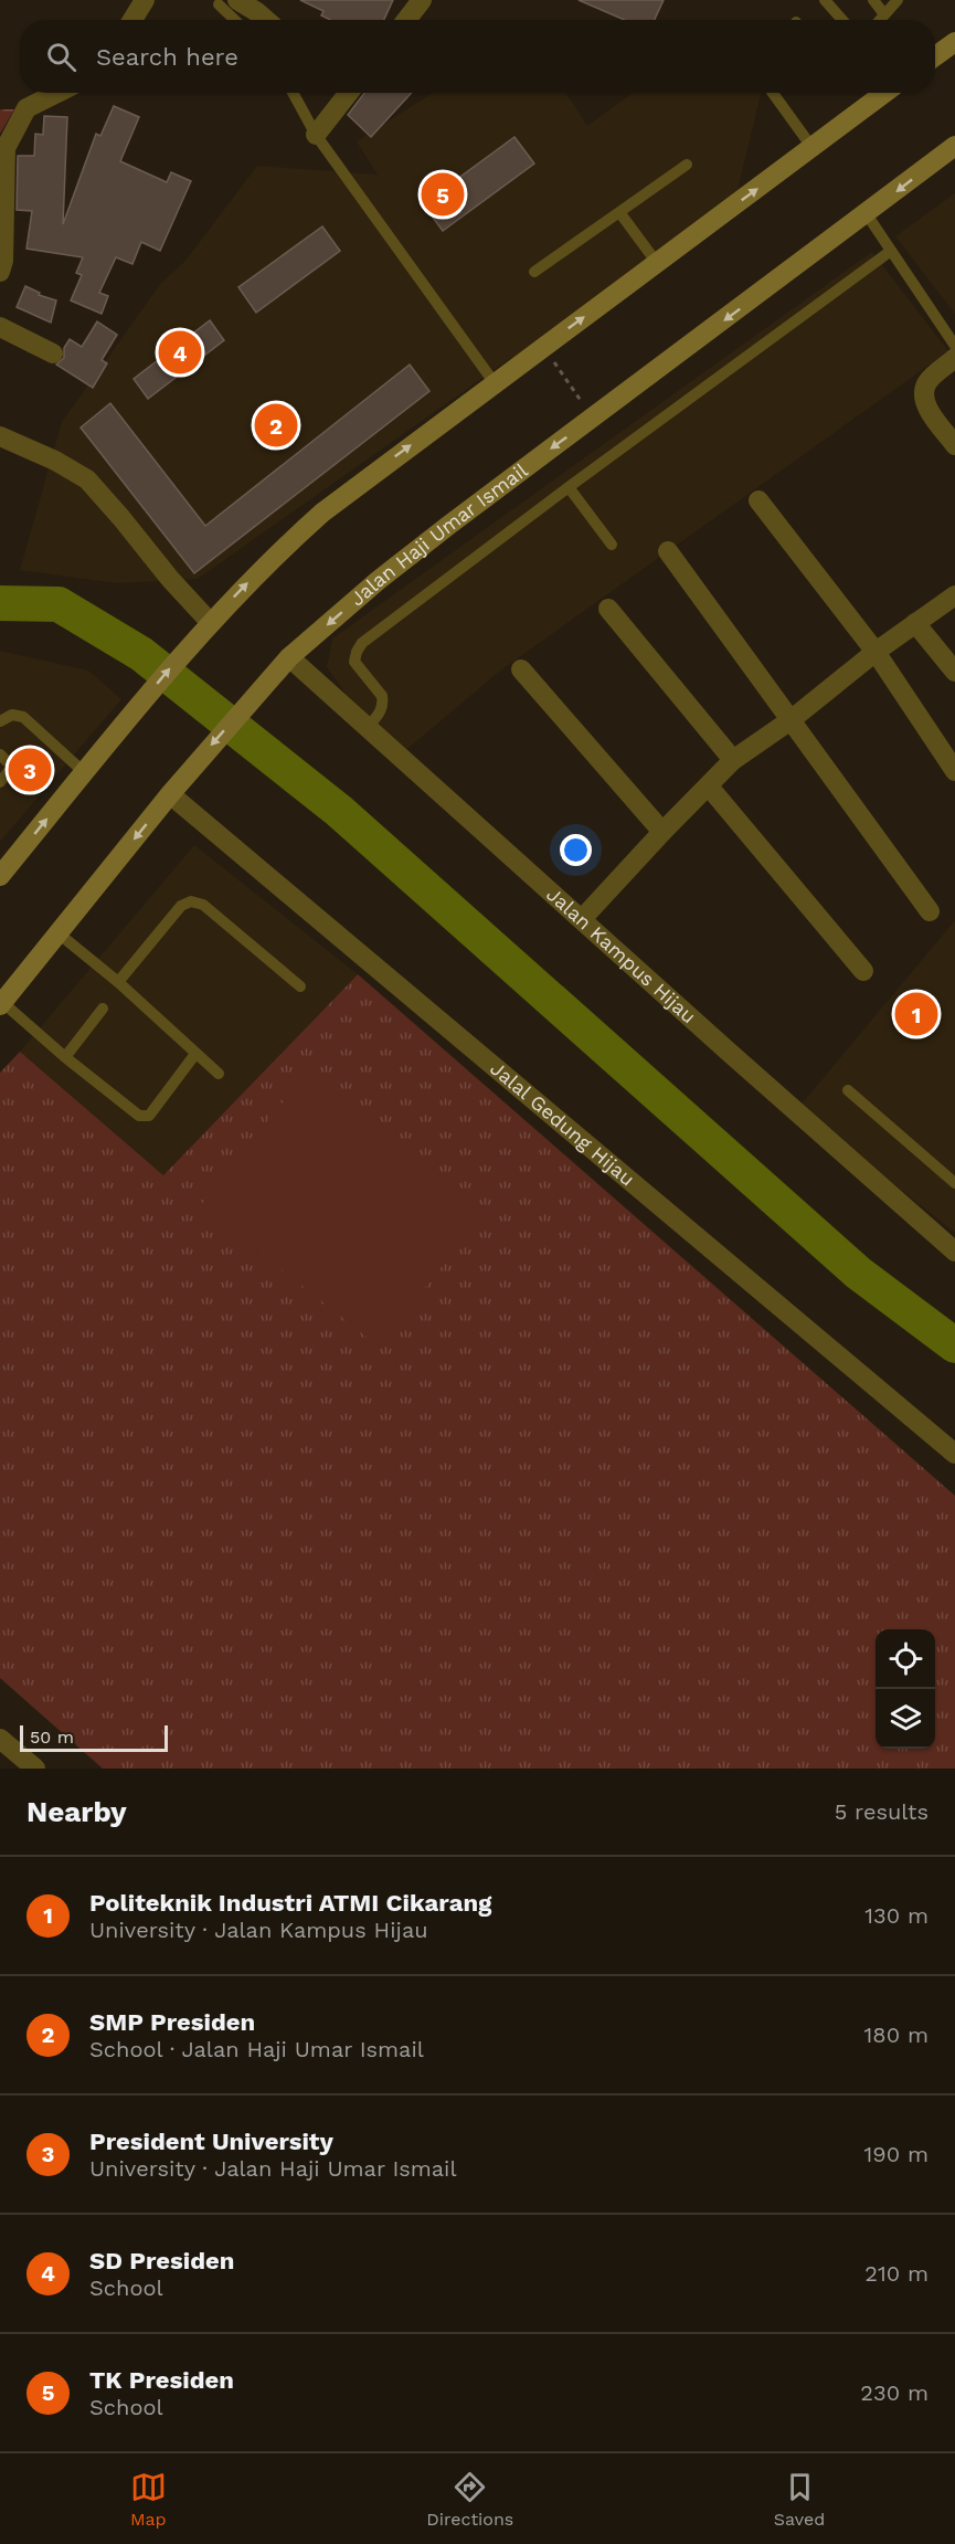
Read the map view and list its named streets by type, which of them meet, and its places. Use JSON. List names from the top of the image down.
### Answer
{
  "streets": {
    "main road": ["Jalan Haji Umar Ismail"],
    "street": ["Jalan Kampus Hijau", "Jalal Gedung Hijau"]
  },
  "crossings": [
    ["Jalan Haji Umar Ismail", "Jalan Kampus Hijau"],
    ["Jalan Haji Umar Ismail", "Jalal Gedung Hijau"]
  ],
  "scale_bar": "50 m",
  "page": {
    "search": "Search here",
    "pins": [
      "5",
      "4",
      "2",
      "3",
      "1"
    ],
    "scale": "50 m",
    "heading": ["Nearby", "5 results"],
    "list": [
      {
        "mark": "1",
        "name": "Politeknik Industri ATMI Cikarang",
        "note": "University · Jalan Kampus Hijau",
        "value": "130 m"
      },
      {
        "mark": "2",
        "name": "SMP Presiden",
        "note": "School · Jalan Haji Umar Ismail",
        "value": "180 m"
      },
      {
        "mark": "3",
        "name": "President University",
        "note": "University · Jalan Haji Umar Ismail",
        "value": "190 m"
      },
      {
        "mark": "4",
        "name": "SD Presiden",
        "note": "School",
        "value": "210 m"
      },
      {
        "mark": "5",
        "name": "TK Presiden",
        "note": "School",
        "value": "230 m"
      }
    ],
    "nav": ["Map", "Directions", "Saved"]
  }
}
